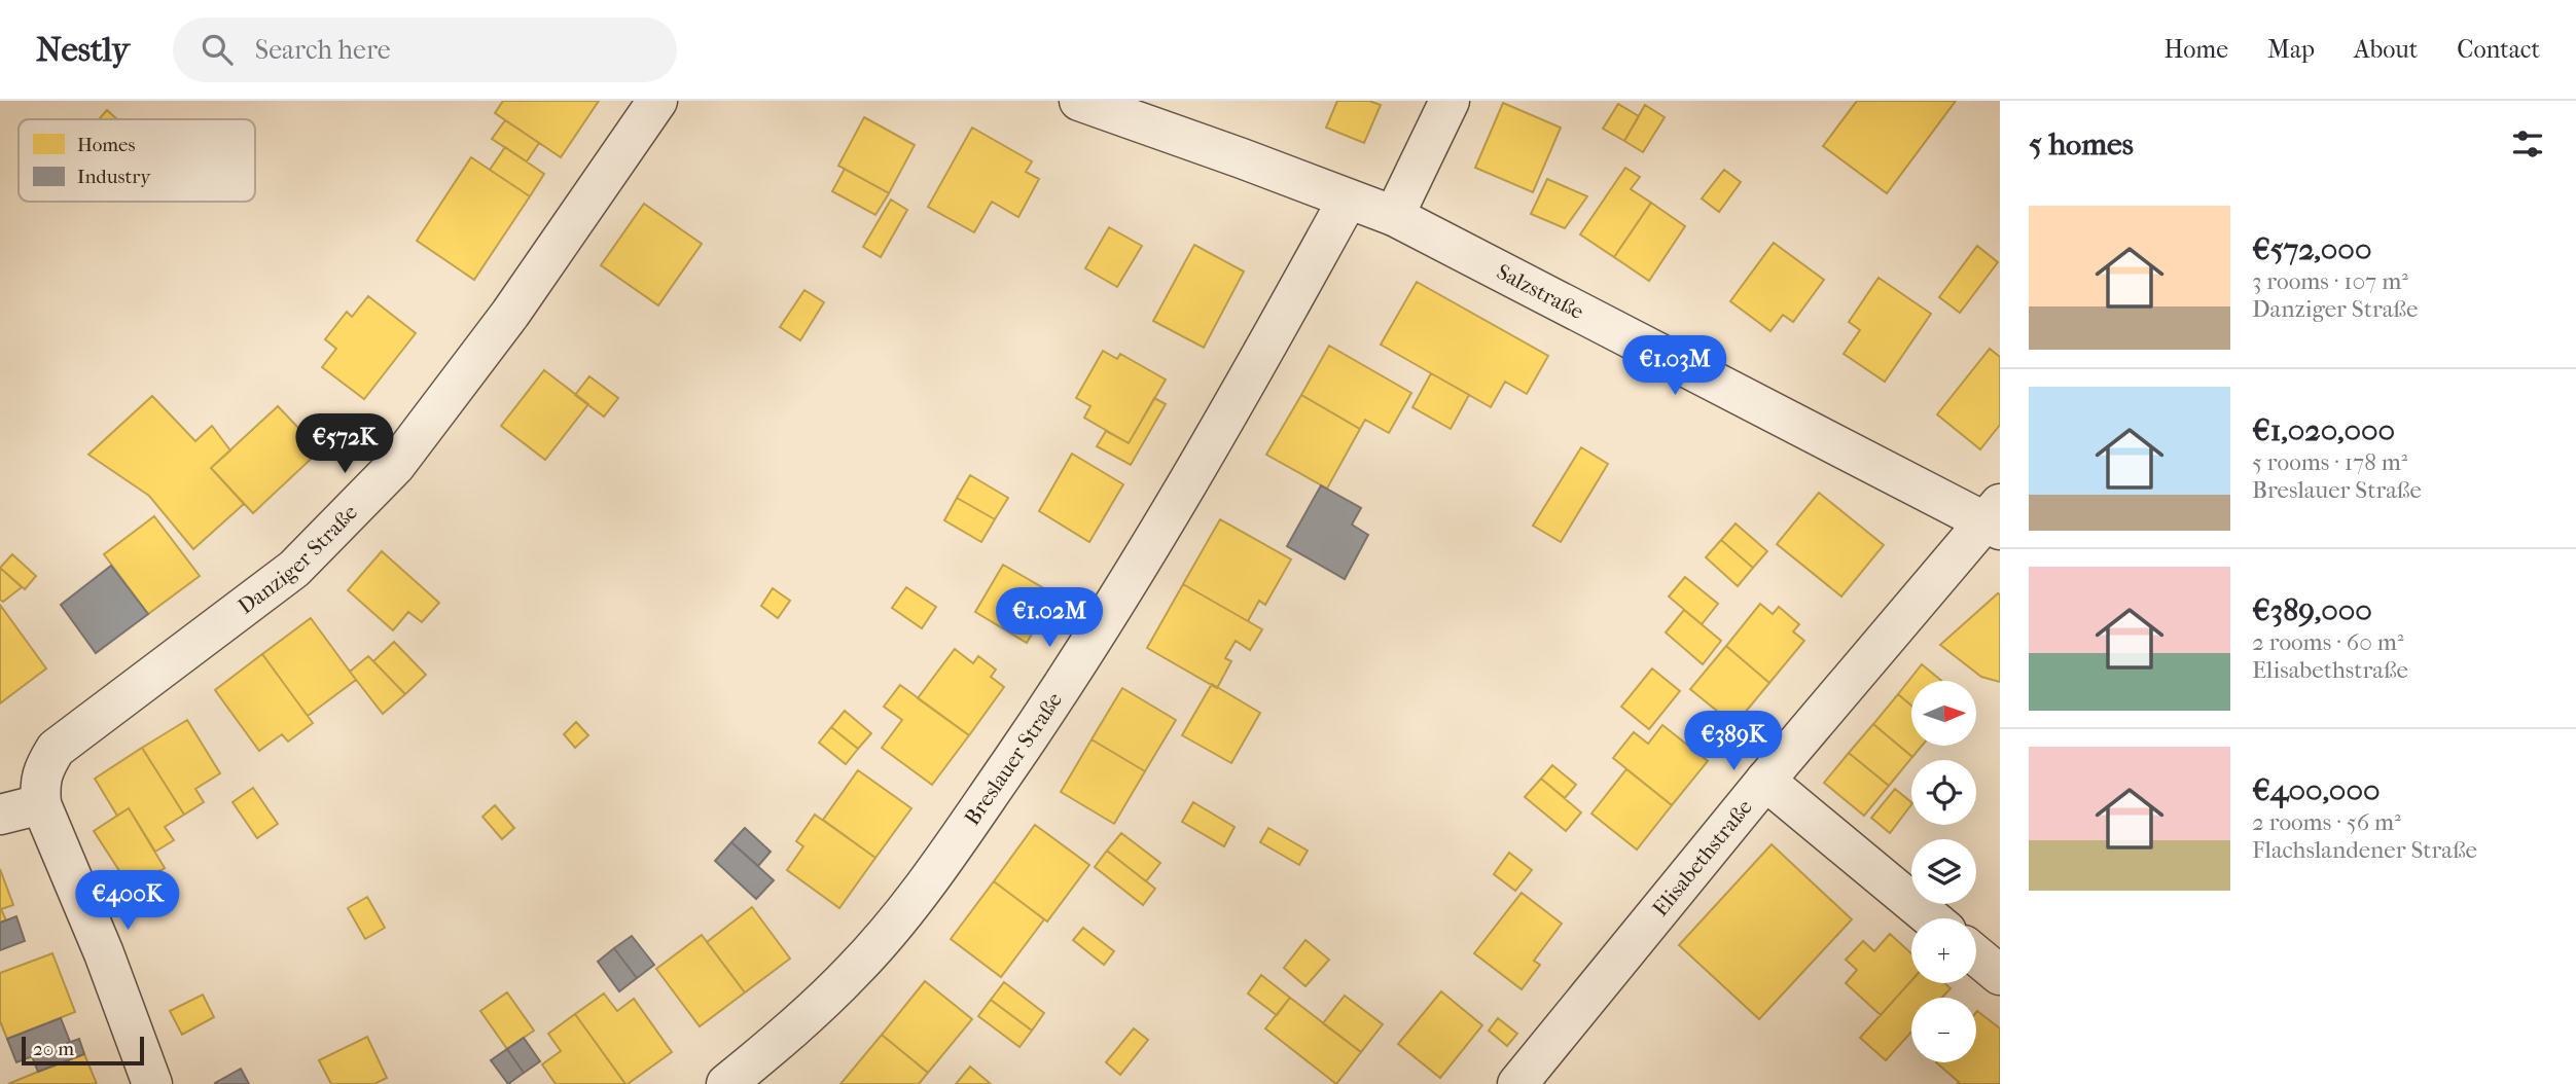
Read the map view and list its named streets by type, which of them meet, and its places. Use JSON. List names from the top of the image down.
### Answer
{
  "streets": {
    "street": [
      "Salzstraße",
      "Danziger Straße",
      "Breslauer Straße",
      "Elisabethstraße"
    ]
  },
  "crossings": [
    ["Salzstraße", "Breslauer Straße"],
    ["Salzstraße", "Elisabethstraße"]
  ],
  "legend": ["Homes", "Industry"],
  "scale_bar": "20 m",
  "north": "right",
  "page": {
    "header": "Nestly",
    "search": "Search here",
    "nav": [
      "Home",
      "Map",
      "About",
      "Contact"
    ],
    "heading": "5 homes",
    "list": [
      {
        "name": "€572,000",
        "note": "3 rooms · 107 m² · Danziger Straße"
      },
      {
        "name": "€1,020,000",
        "note": "5 rooms · 178 m² · Breslauer Straße"
      },
      {
        "name": "€389,000",
        "note": "2 rooms · 60 m² · Elisabethstraße"
      },
      {
        "name": "€400,000",
        "note": "2 rooms · 56 m² · Flachslandener Straße"
      }
    ],
    "price": [
      "€1.03M",
      "€572K",
      "€1.02M",
      "€389K",
      "€400K"
    ],
    "map_buttons": ["+", "−"],
    "scale": "20 m"
  }
}
